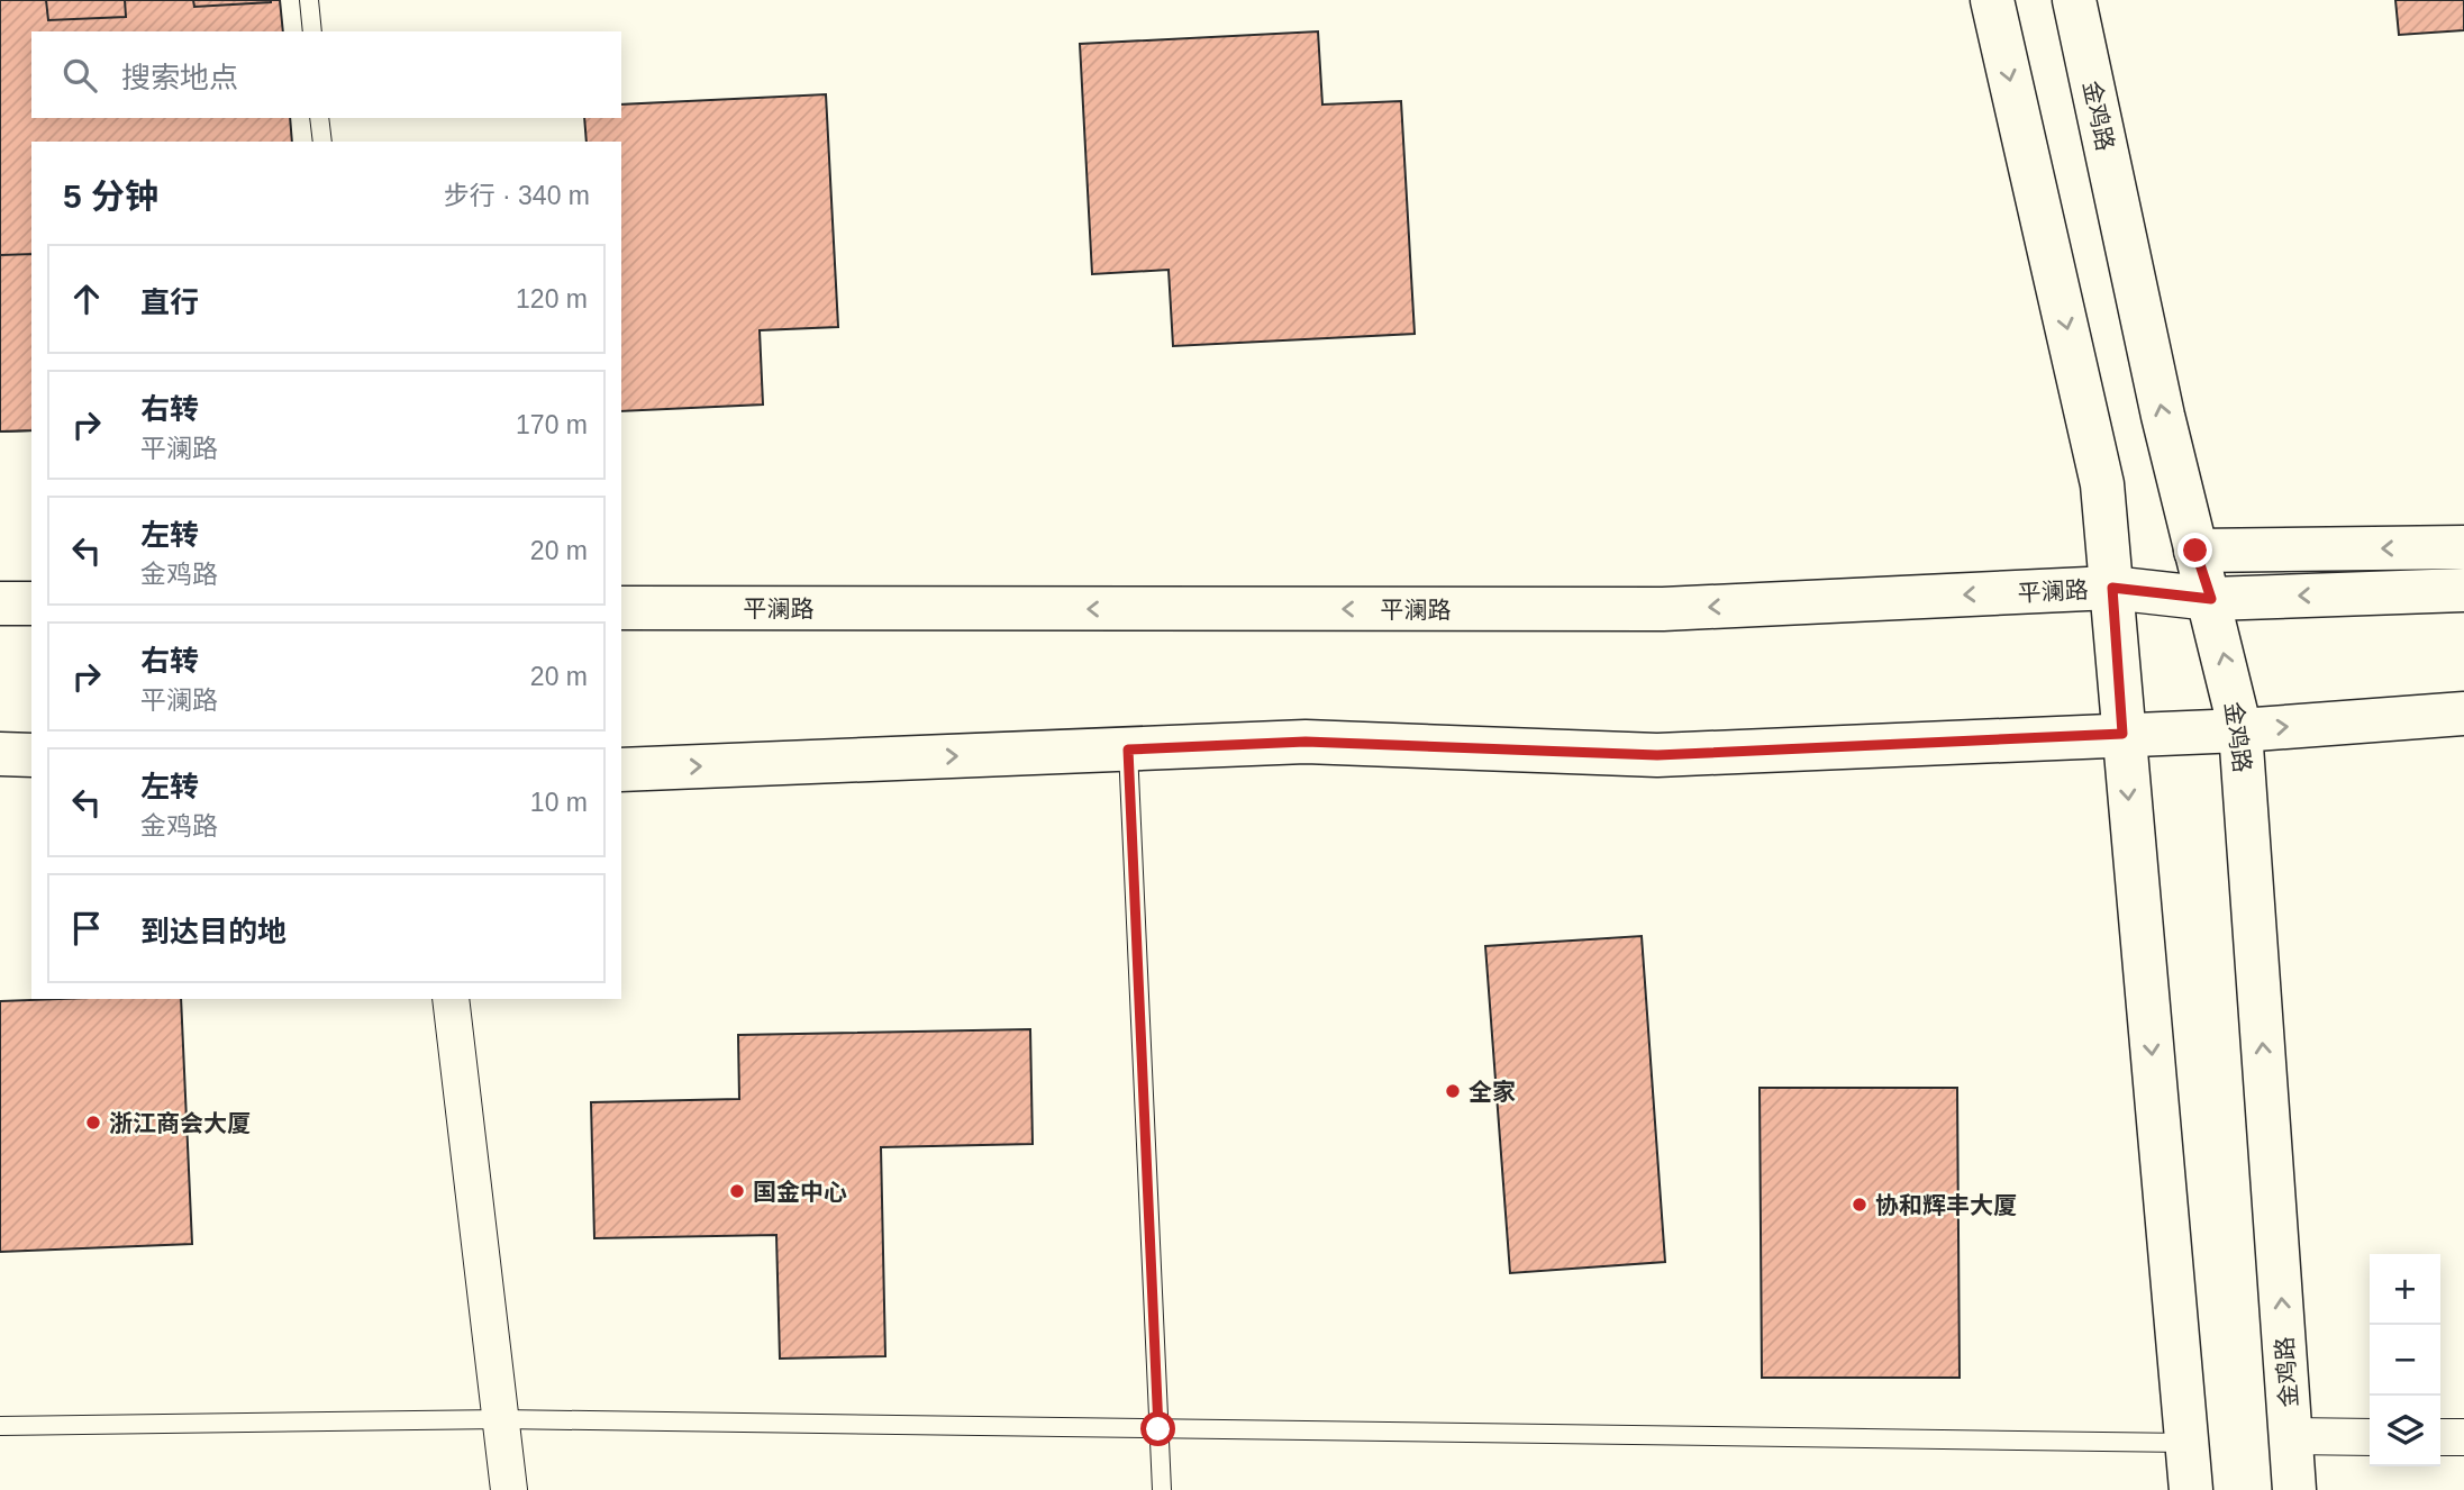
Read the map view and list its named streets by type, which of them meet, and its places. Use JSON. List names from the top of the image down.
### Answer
{
  "streets": {
    "main road": ["金鸡路", "平澜路"]
  },
  "crossings": [
    ["金鸡路", "平澜路"]
  ],
  "places": [
    "全家",
    "浙江商会大厦",
    "国金中心",
    "协和辉丰大厦"
  ],
  "page": {
    "search": "搜索地点",
    "heading": ["5 分钟", "步行 · 340 m"],
    "list": [
      ["直行", "120 m"],
      ["右转", "平澜路", "170 m"],
      ["左转", "金鸡路", "20 m"],
      ["右转", "平澜路", "20 m"],
      ["左转", "金鸡路", "10 m"],
      "到达目的地"
    ],
    "map_buttons": ["+", "−"]
  }
}
